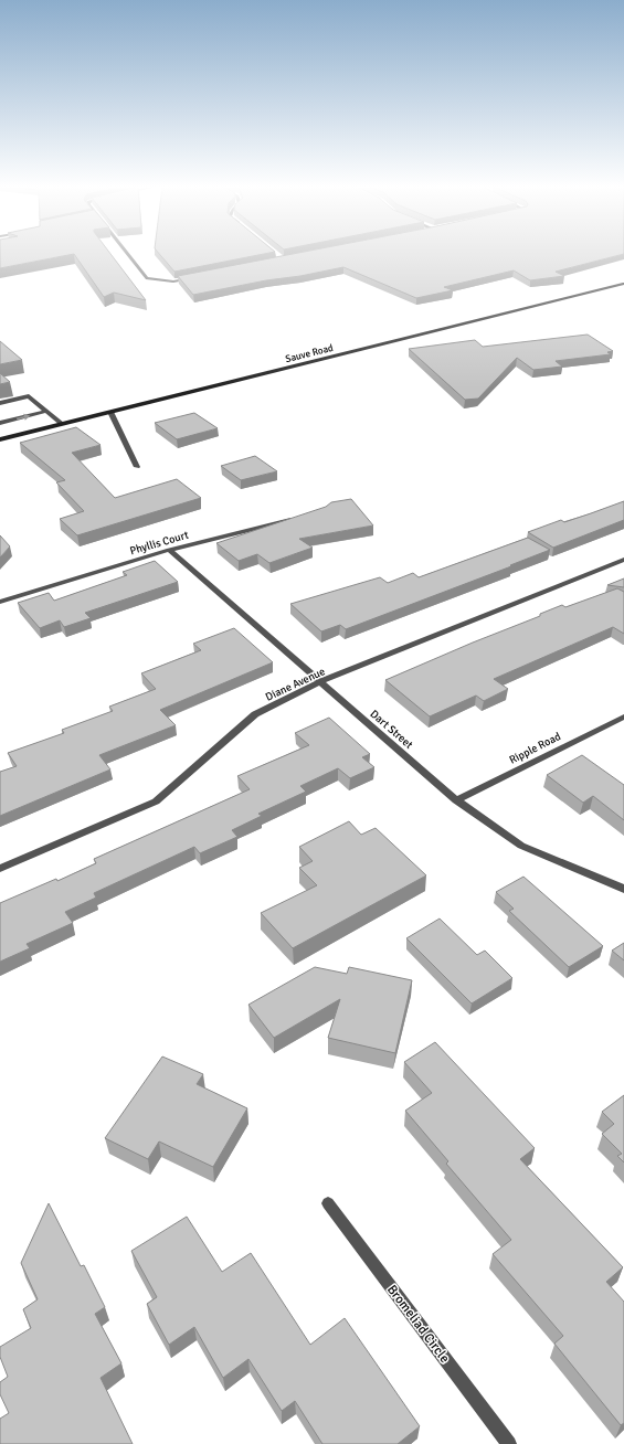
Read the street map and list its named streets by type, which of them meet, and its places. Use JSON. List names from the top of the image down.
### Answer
{
  "streets": {
    "street": [
      "Sauve Road",
      "Phyllis Court",
      "Diane Avenue",
      "Dart Street",
      "Ripple Road",
      "Bromeliad Circle"
    ]
  },
  "crossings": [
    ["Phyllis Court", "Dart Street"],
    ["Diane Avenue", "Dart Street"],
    ["Dart Street", "Ripple Road"]
  ]
}
